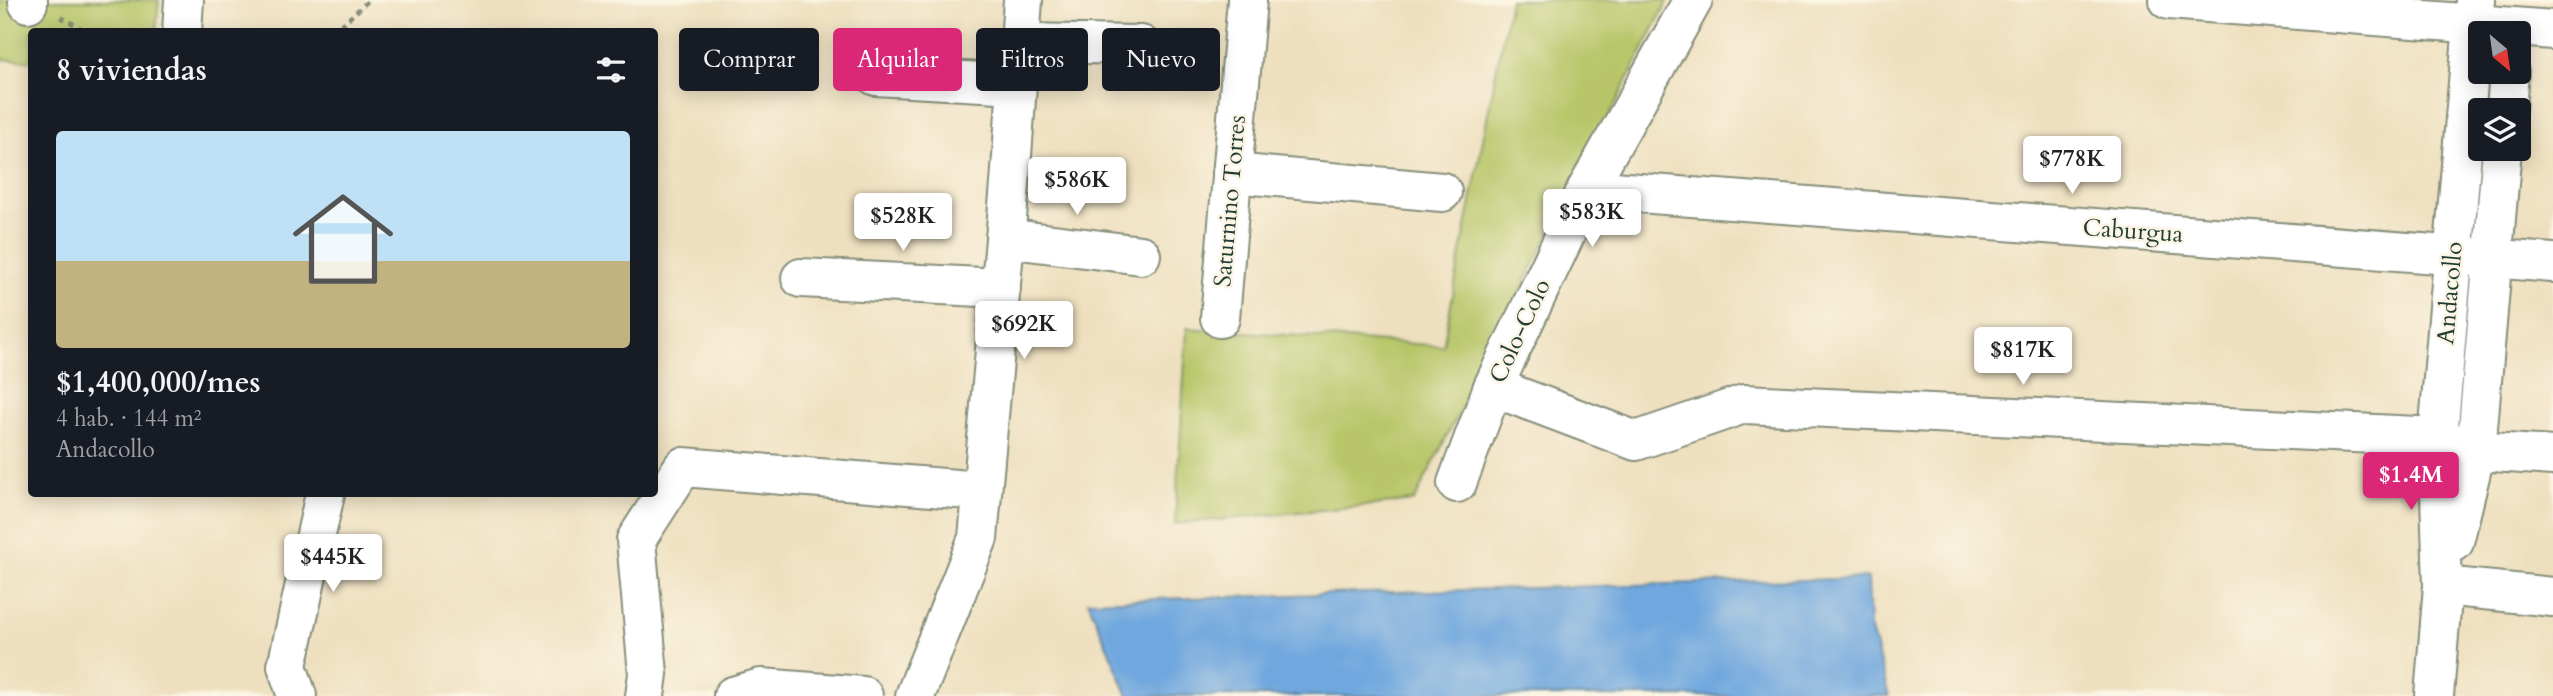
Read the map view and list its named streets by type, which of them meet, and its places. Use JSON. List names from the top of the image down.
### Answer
{
  "streets": {
    "street": [
      "Saturnino Torres",
      "Caburgua",
      "Andacollo",
      "Colo-Colo"
    ]
  },
  "crossings": [
    ["Caburgua", "Andacollo"],
    ["Caburgua", "Colo-Colo"]
  ],
  "north": "bottom right",
  "page": {
    "chip": [
      "Comprar",
      "Alquilar",
      "Filtros",
      "Nuevo"
    ],
    "heading": "8 viviendas",
    "list": [
      {
        "name": "$1,400,000/mes",
        "note": "4 hab. · 144 m² · Andacollo"
      }
    ],
    "price": [
      "$778K",
      "$586K",
      "$583K",
      "$528K",
      "$692K",
      "$817K",
      "$1.4M",
      "$445K"
    ]
  }
}
